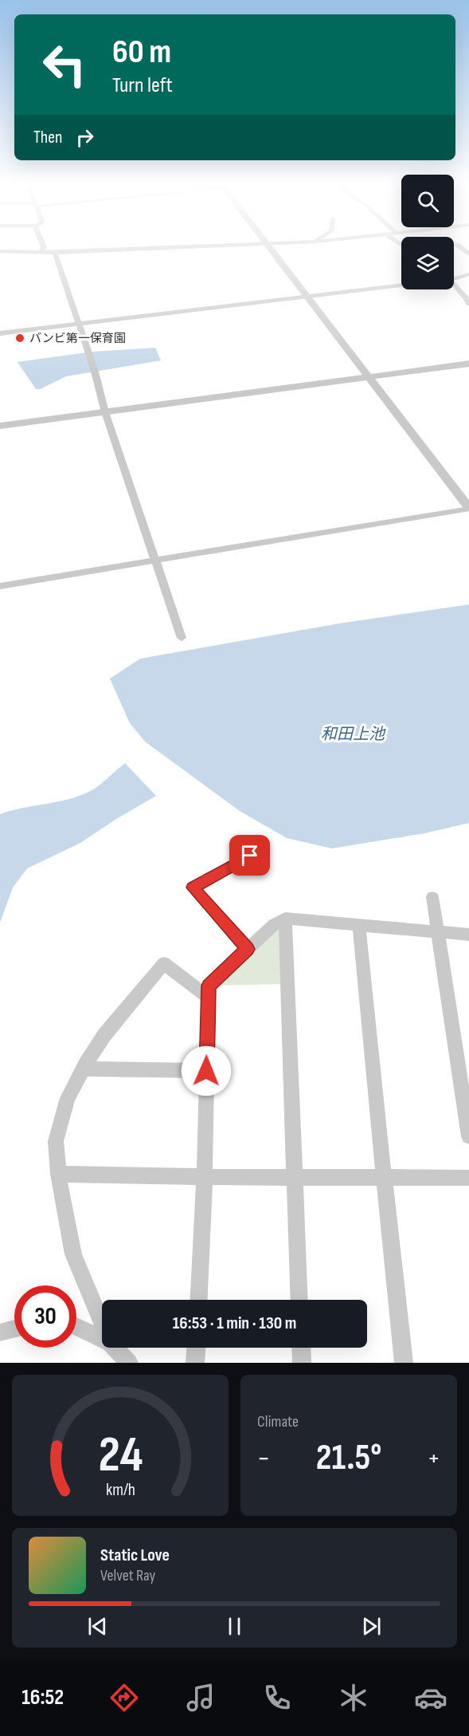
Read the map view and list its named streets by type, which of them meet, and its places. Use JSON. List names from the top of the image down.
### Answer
{
  "water": ["和田上池"],
  "places": ["バンビ第一保育園"],
  "page": {
    "turn": ["60 m", "Turn left"],
    "then": "Then",
    "limit": "30",
    "trip": "16:53 · 1 min · 130 m",
    "tile": "Climate",
    "heat": ["−", "21.5°", "+"],
    "song": ["Static Love", "Velvet Ray"],
    "tabs": "16:52",
    "gauge": ["24", "km/h"]
  }
}
